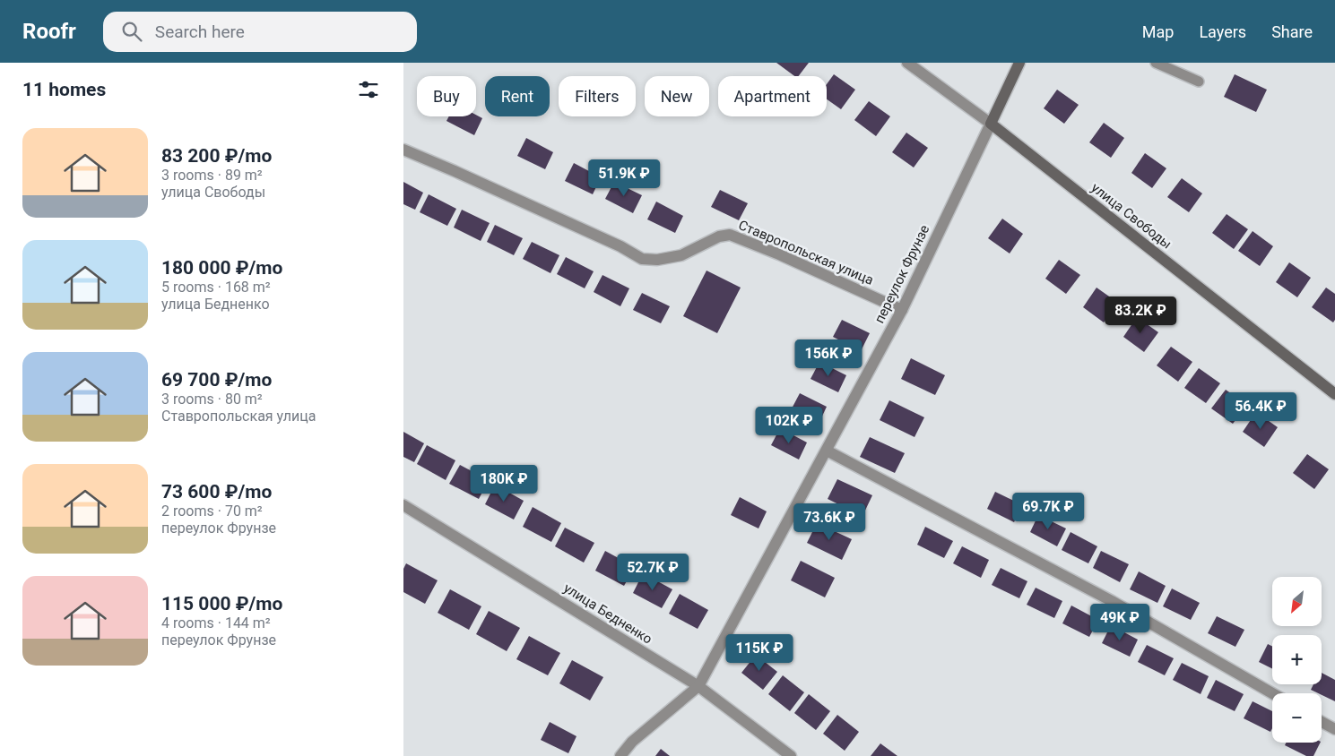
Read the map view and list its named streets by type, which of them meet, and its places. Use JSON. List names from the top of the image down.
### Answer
{
  "streets": {
    "main road": ["улица Свободы", "переулок Фрунзе"],
    "street": ["Ставропольская улица", "улица Бедненко"]
  },
  "crossings": [
    ["улица Свободы", "переулок Фрунзе"],
    ["Ставропольская улица", "переулок Фрунзе"],
    ["переулок Фрунзе", "улица Бедненко"]
  ],
  "north": "bottom left",
  "page": {
    "header": "Roofr",
    "search": "Search here",
    "nav": ["Map", "Layers", "Share"],
    "heading": "11 homes",
    "chip": [
      "Buy",
      "Rent",
      "Filters",
      "New",
      "Apartment"
    ],
    "list": [
      {
        "name": "83 200 ₽/mo",
        "note": "3 rooms · 89 m² · улица Свободы"
      },
      {
        "name": "180 000 ₽/mo",
        "note": "5 rooms · 168 m² · улица Бедненко"
      },
      {
        "name": "69 700 ₽/mo",
        "note": "3 rooms · 80 m² · Ставропольская улица"
      },
      {
        "name": "73 600 ₽/mo",
        "note": "2 rooms · 70 m² · переулок Фрунзе"
      },
      {
        "name": "115 000 ₽/mo",
        "note": "4 rooms · 144 m² · переулок Фрунзе"
      }
    ],
    "price": [
      "51.9K ₽",
      "83.2K ₽",
      "156K ₽",
      "56.4K ₽",
      "102K ₽",
      "180K ₽",
      "69.7K ₽",
      "73.6K ₽",
      "52.7K ₽",
      "49K ₽",
      "115K ₽"
    ],
    "map_buttons": ["+", "−"]
  }
}
